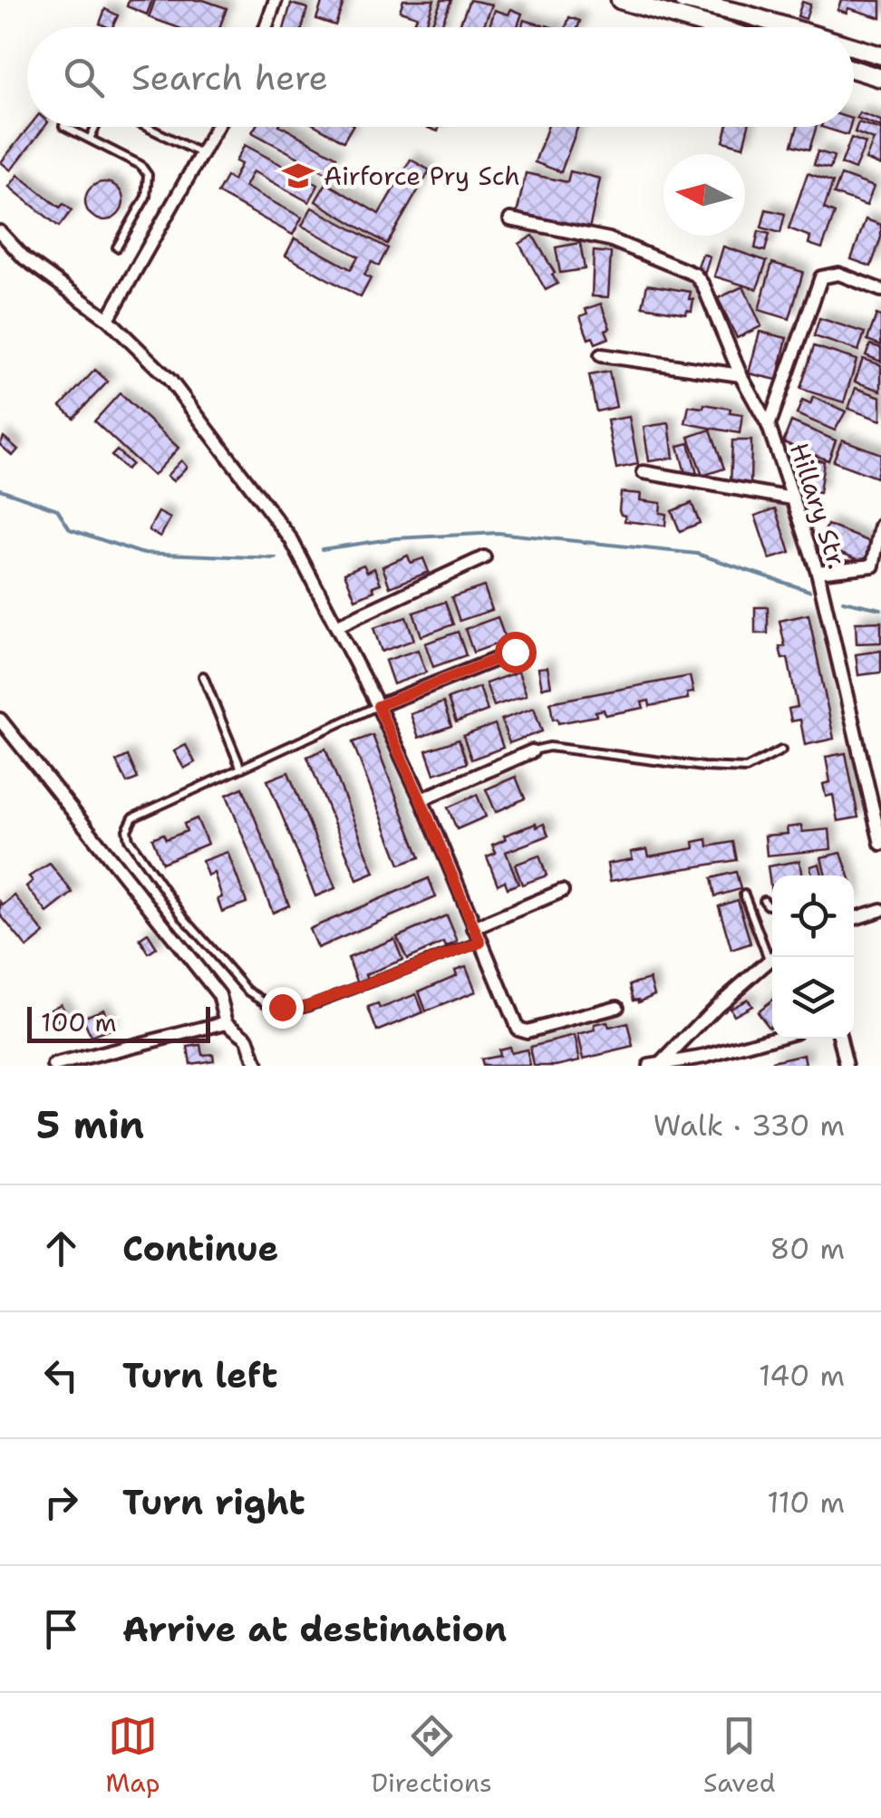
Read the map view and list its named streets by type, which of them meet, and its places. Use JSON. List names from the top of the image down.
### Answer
{
  "streets": {
    "street": ["Hillary Str."]
  },
  "places": {
    "school or university": ["Airforce Pry Sch"]
  },
  "scale_bar": "100 m",
  "north": "left",
  "page": {
    "search": "Search here",
    "scale": "100 m",
    "heading": ["5 min", "Walk · 330 m"],
    "list": [
      ["Continue", "80 m"],
      ["Turn left", "140 m"],
      ["Turn right", "110 m"],
      "Arrive at destination"
    ],
    "nav": ["Map", "Directions", "Saved"]
  }
}
